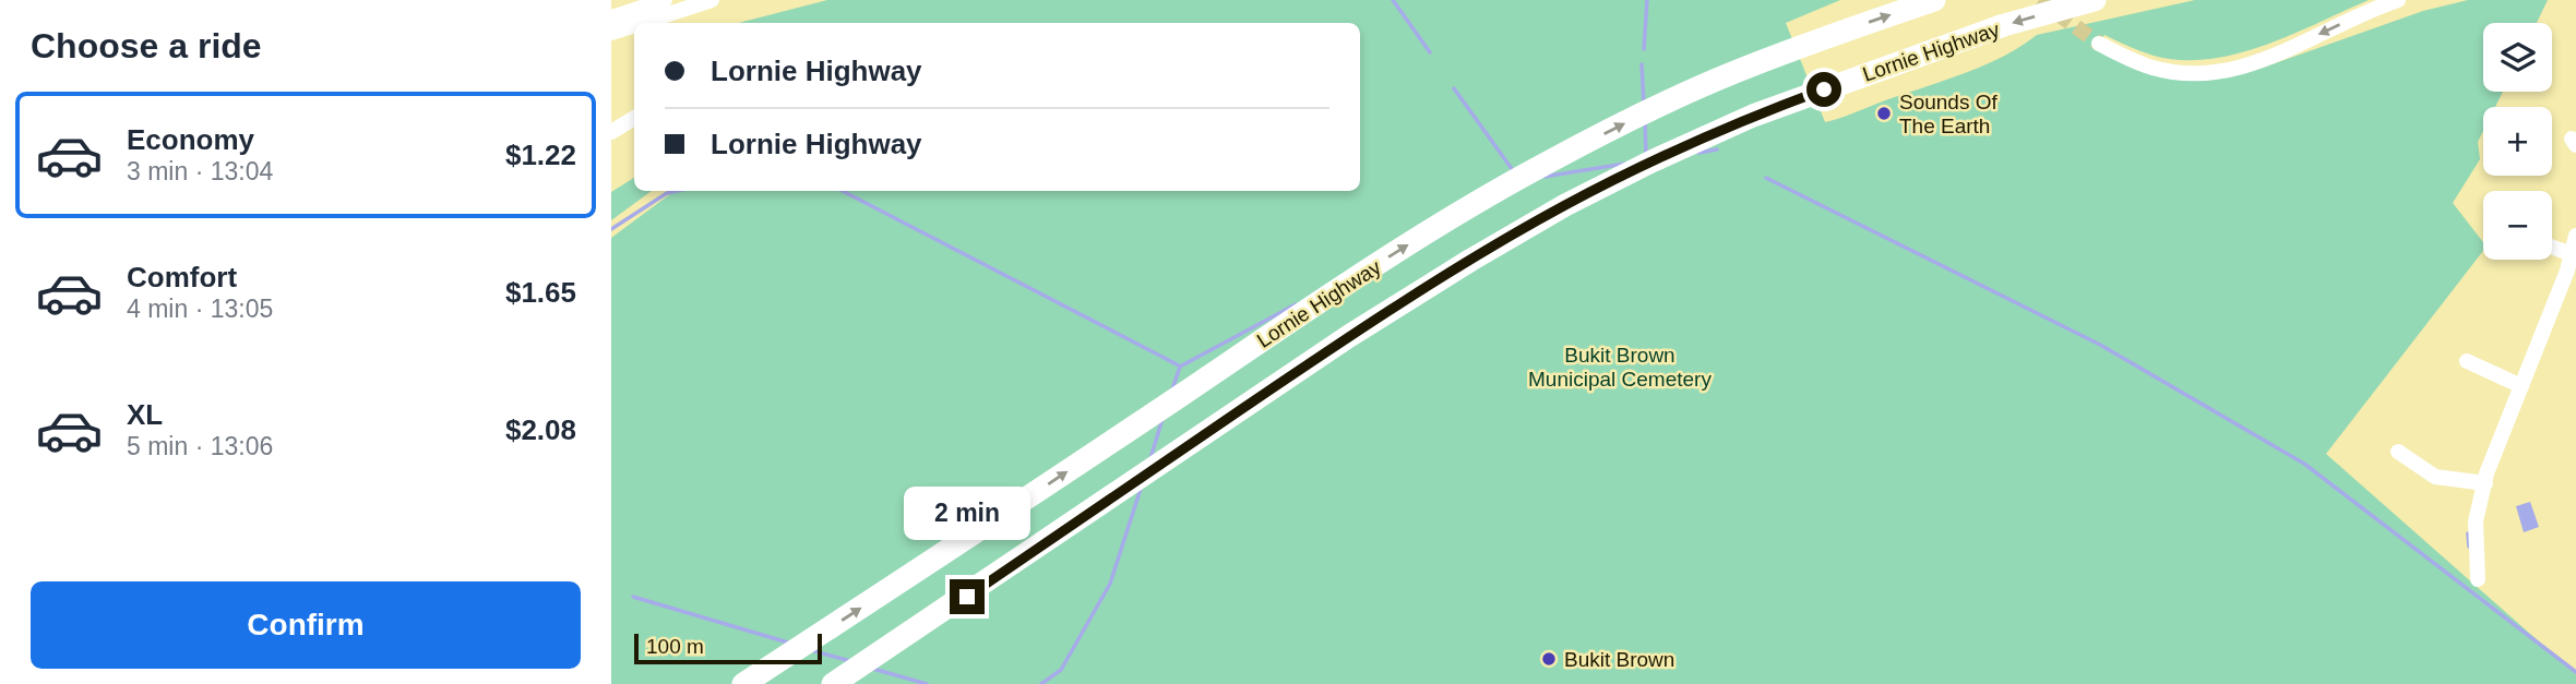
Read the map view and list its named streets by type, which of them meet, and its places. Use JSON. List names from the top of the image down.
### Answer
{
  "streets": {
    "highway": ["Lornie Highway"]
  },
  "parks": ["Bukit Brown Municipal Cemetery"],
  "places": ["Sounds Of The Earth", "Bukit Brown"],
  "scale_bar": "100 m",
  "page": {
    "heading": "Choose a ride",
    "map_buttons": ["+", "−"],
    "banner": ["Lornie Highway", "Lornie Highway"],
    "list": [
      {
        "name": "Economy",
        "note": "3 min · 13:04",
        "value": "$1.22"
      },
      {
        "name": "Comfort",
        "note": "4 min · 13:05",
        "value": "$1.65"
      },
      {
        "name": "XL",
        "note": "5 min · 13:06",
        "value": "$2.08"
      }
    ],
    "bubble": "2 min",
    "buttons": "Confirm",
    "scale": "100 m"
  }
}
